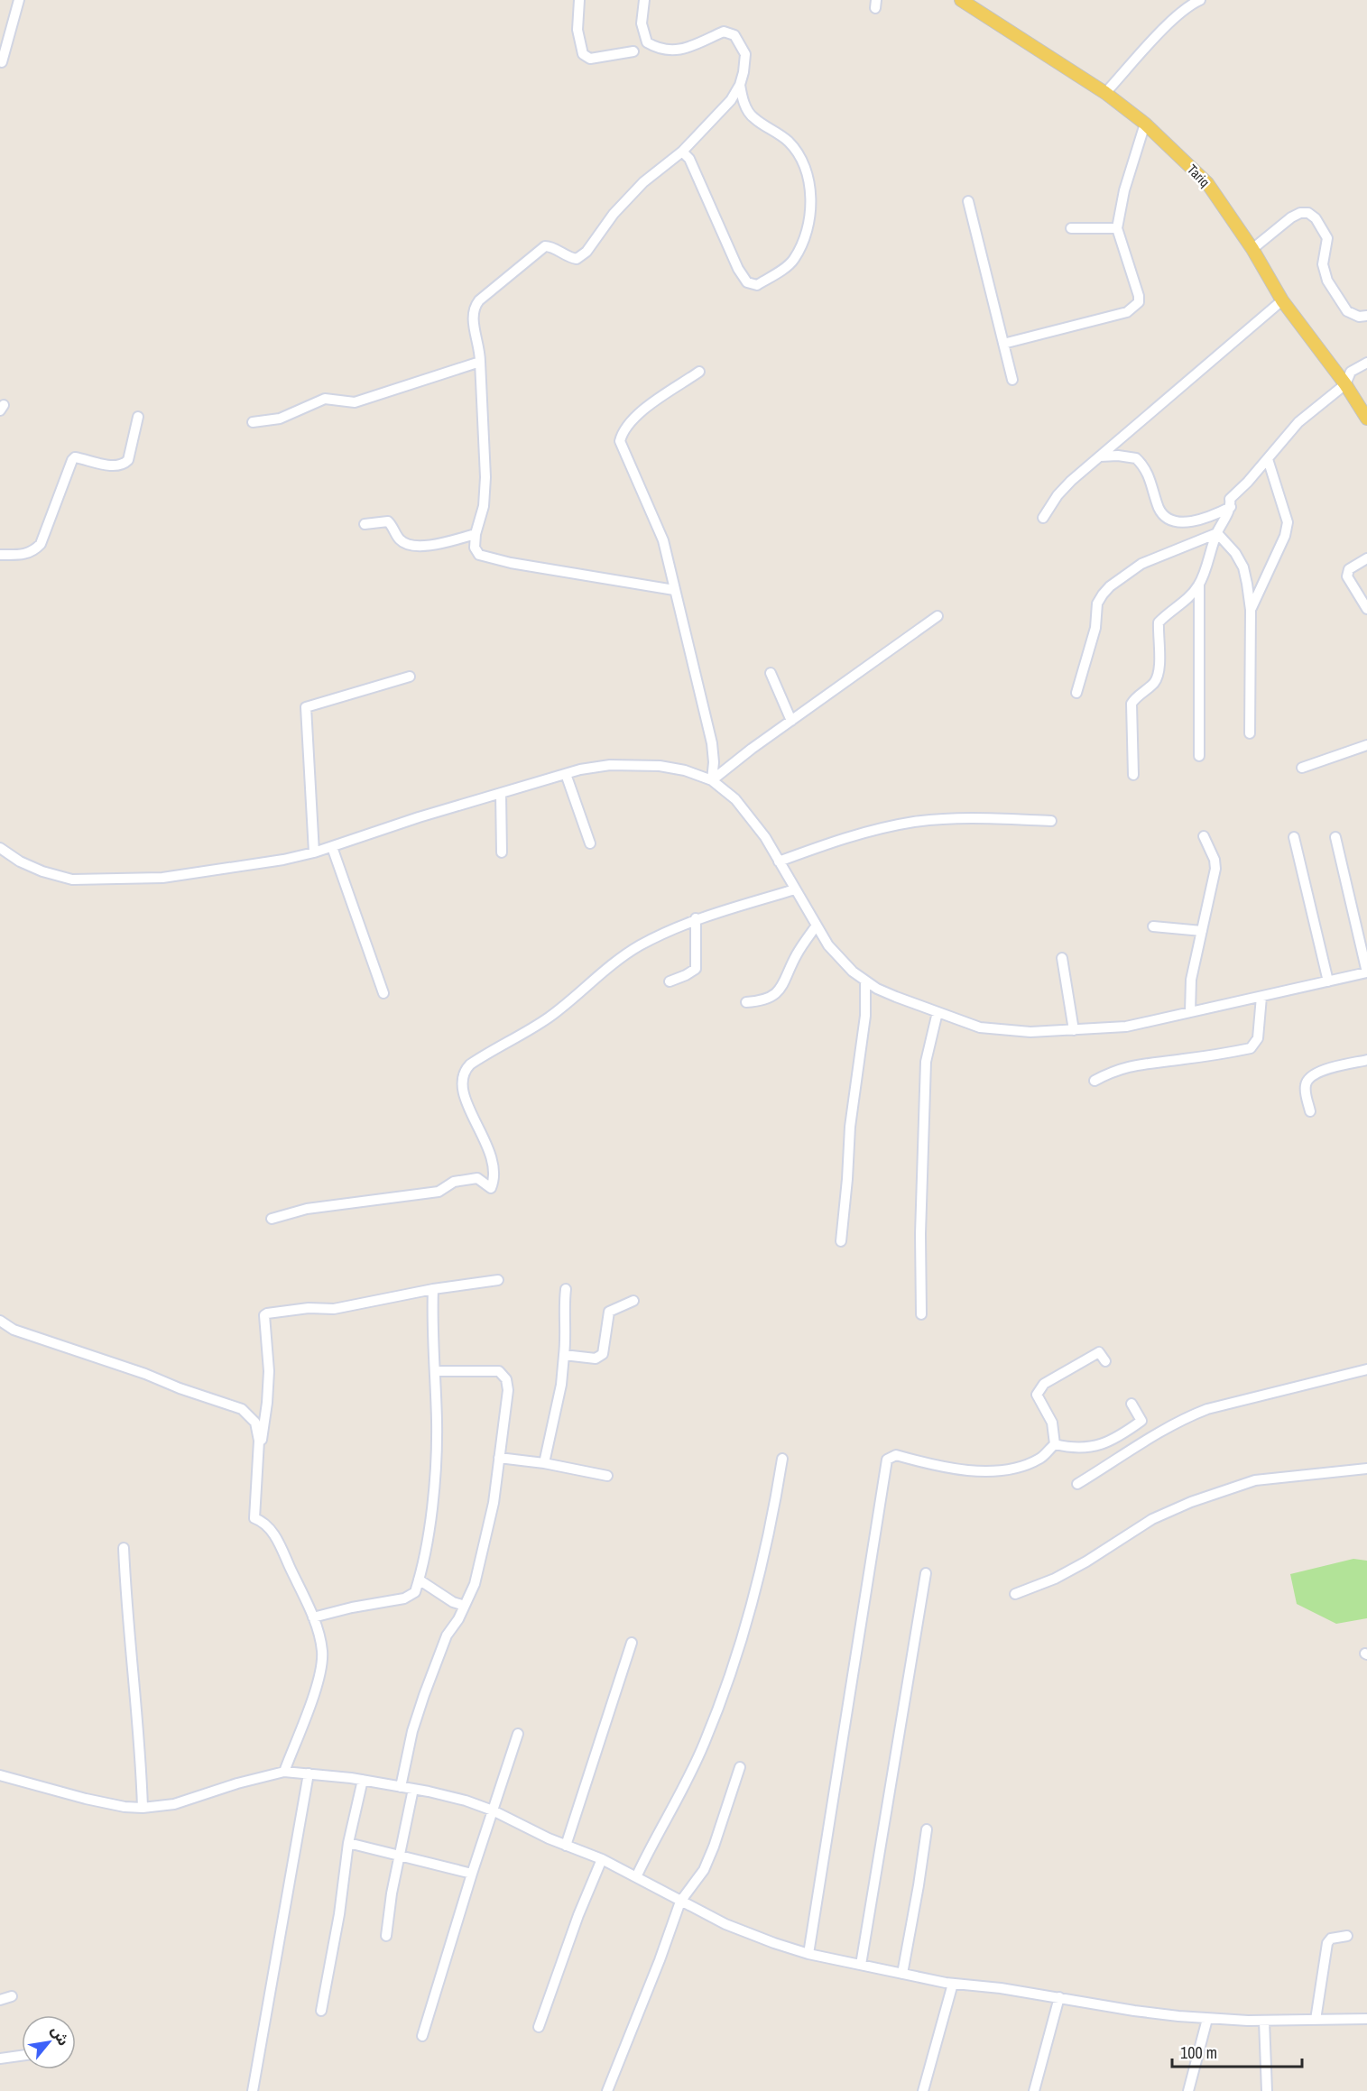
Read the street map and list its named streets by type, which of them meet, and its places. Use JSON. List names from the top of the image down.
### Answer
{
  "streets": {
    "main road": ["Tariq"]
  },
  "scale_bar": "100 m",
  "north": "top right"
}
